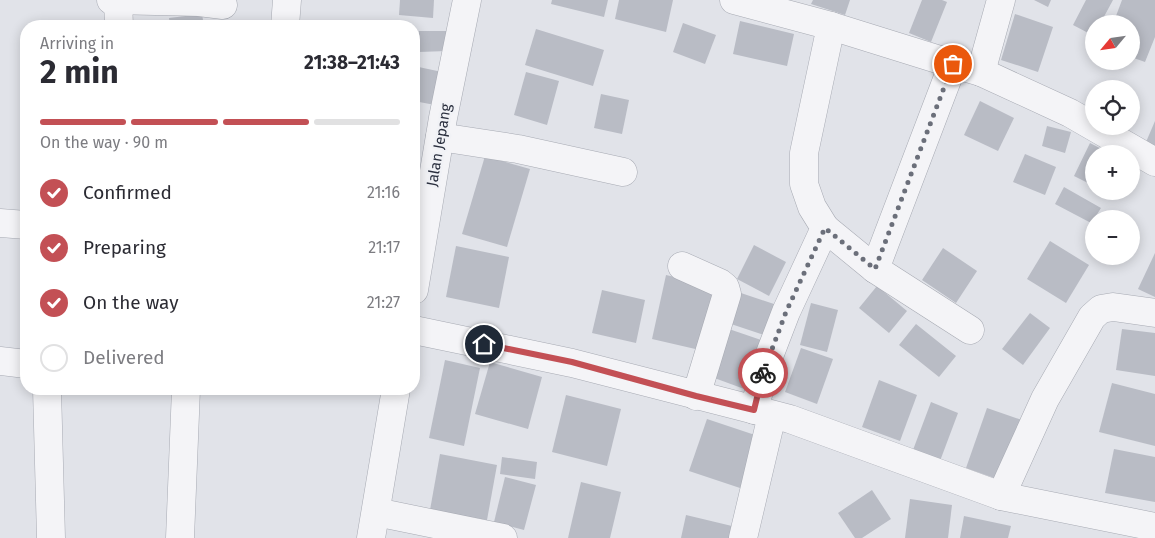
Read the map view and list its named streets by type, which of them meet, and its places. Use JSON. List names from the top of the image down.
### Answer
{
  "streets": {
    "street": ["Jalan Jepang"]
  },
  "north": "bottom left",
  "page": {
    "map_buttons": ["+", "−"],
    "heading": ["2 min", "Arriving in", "21:38–21:43"],
    "bar": "On the way · 90 m",
    "list": [
      ["Confirmed", "21:16"],
      ["Preparing", "21:17"],
      ["On the way", "21:27"],
      "Delivered"
    ]
  }
}
